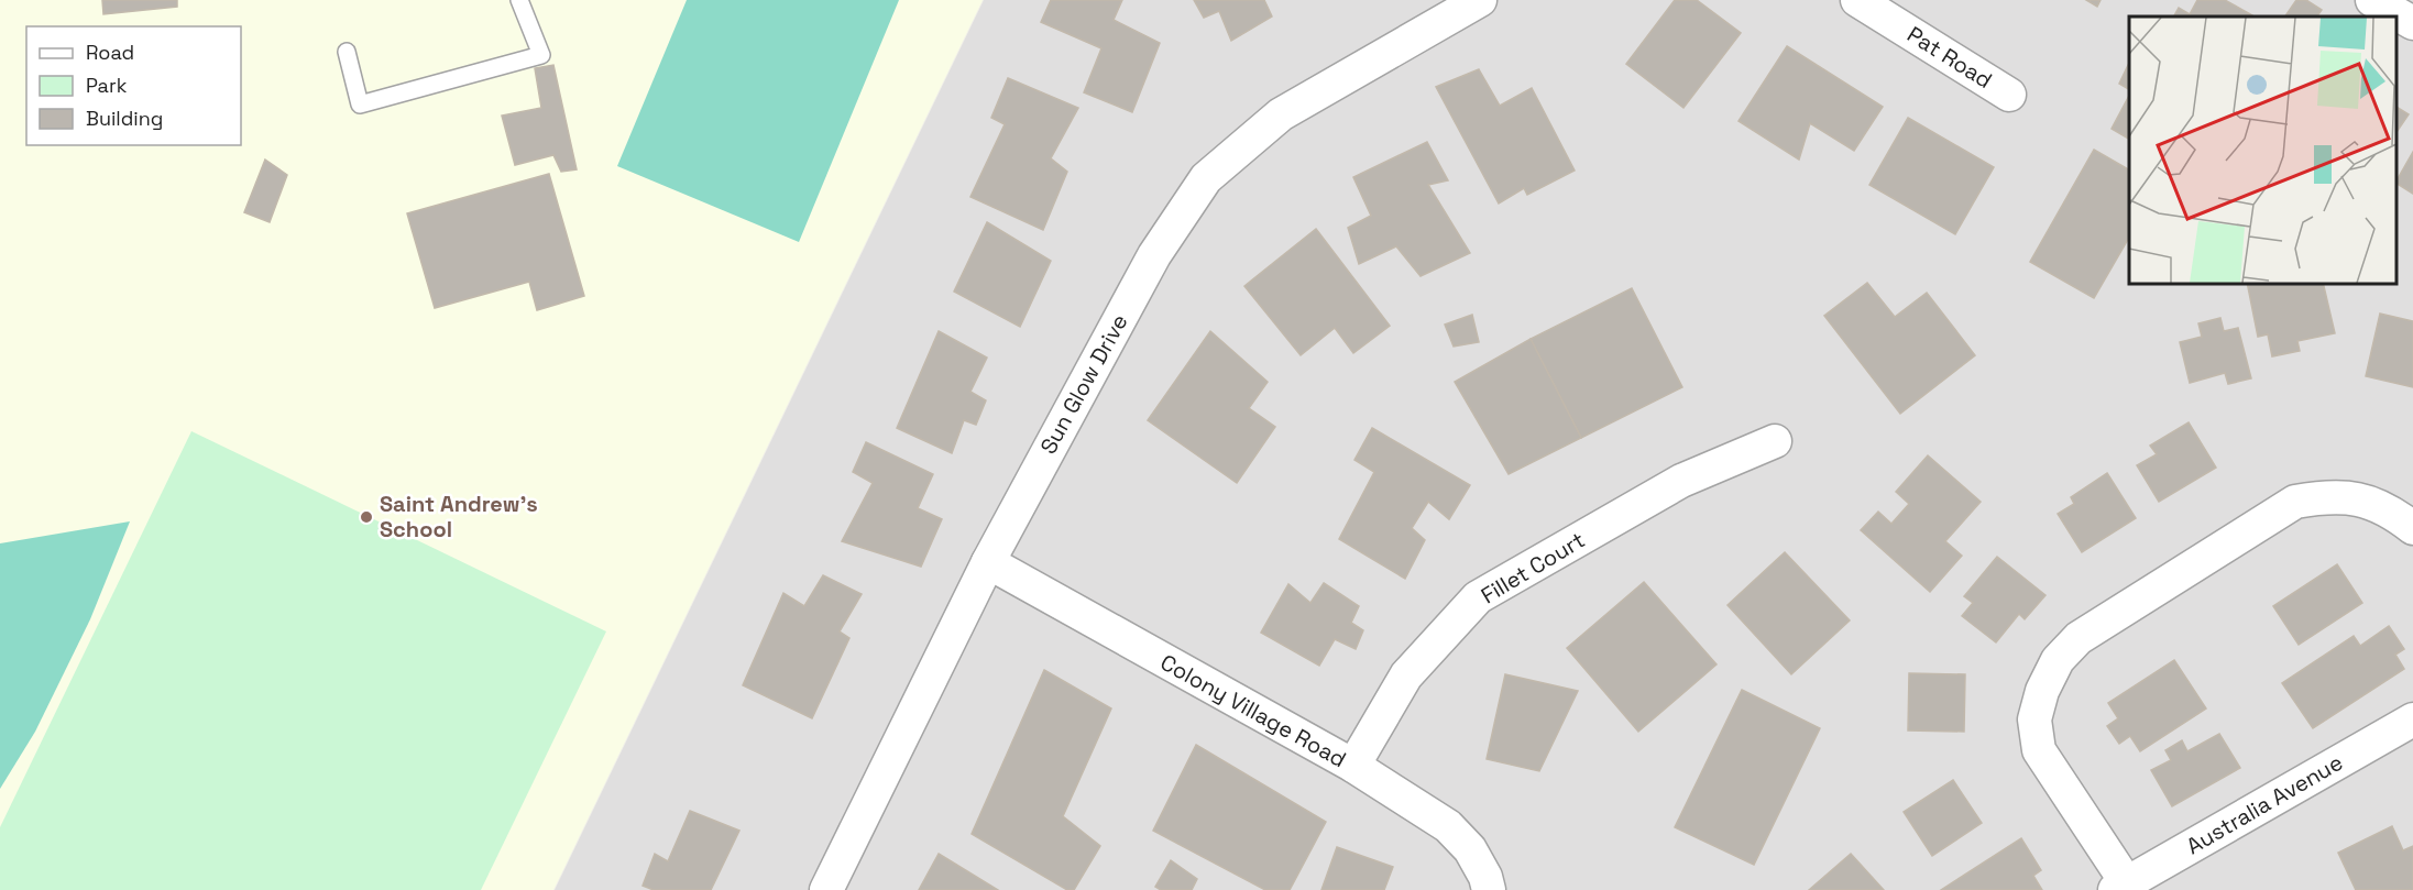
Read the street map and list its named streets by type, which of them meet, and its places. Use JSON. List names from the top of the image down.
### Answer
{
  "streets": {
    "street": [
      "Pat Road",
      "Sun Glow Drive",
      "Fillet Court",
      "Colony Village Road",
      "Australia Avenue"
    ]
  },
  "crossings": [
    ["Sun Glow Drive", "Colony Village Road"],
    ["Fillet Court", "Colony Village Road"]
  ],
  "places": ["Saint Andrew's School"],
  "legend": ["Road", "Park", "Building"]
}
